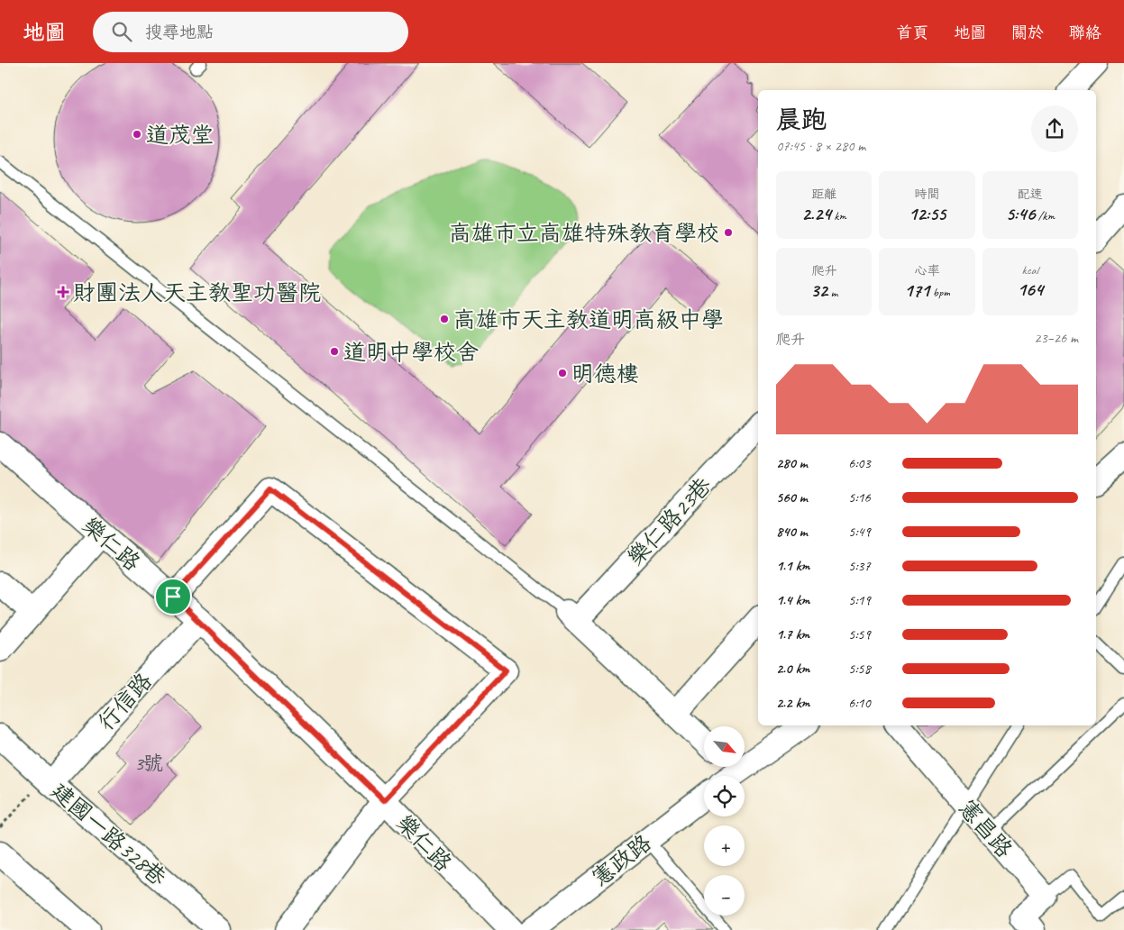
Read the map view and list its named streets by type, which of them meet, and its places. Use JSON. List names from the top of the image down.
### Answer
{
  "streets": {
    "street": [
      "樂仁路23巷",
      "樂仁路",
      "行信路",
      "憲昌路",
      "建國一路328巷",
      "憲政路"
    ]
  },
  "crossings": [
    ["樂仁路", "行信路"],
    ["行信路", "建國一路328巷"]
  ],
  "places": {
    "other": [
      "道茂堂",
      "高雄市立高雄特殊教育學校",
      "高雄市天主教道明高級中學",
      "道明中學校舍",
      "明德樓"
    ],
    "health": ["財團法人天主教聖功醫院"]
  },
  "house_numbers": ["3號"],
  "north": "bottom right",
  "page": {
    "header": "地圖",
    "search": "搜尋地點",
    "nav": [
      "首頁",
      "地圖",
      "關於",
      "聯絡"
    ],
    "heading": ["晨跑", "07:45 · 8 × 280 m"],
    "stats": [
      ["距離", "2.24 km"],
      ["時間", "12:55"],
      ["配速", "5:46 /km"],
      ["爬升", "32 m"],
      ["心率", "171 bpm"],
      ["kcal", "164"]
    ],
    "chart": ["爬升", "23–26 m"],
    "list": [
      {
        "name": "280 m",
        "note": "6:03"
      },
      {
        "name": "560 m",
        "note": "5:16"
      },
      {
        "name": "840 m",
        "note": "5:49"
      },
      {
        "name": "1.1 km",
        "note": "5:37"
      },
      {
        "name": "1.4 km",
        "note": "5:19"
      },
      {
        "name": "1.7 km",
        "note": "5:59"
      },
      {
        "name": "2.0 km",
        "note": "5:58"
      },
      {
        "name": "2.2 km",
        "note": "6:10"
      }
    ],
    "map_buttons": ["+", "−"]
  }
}
